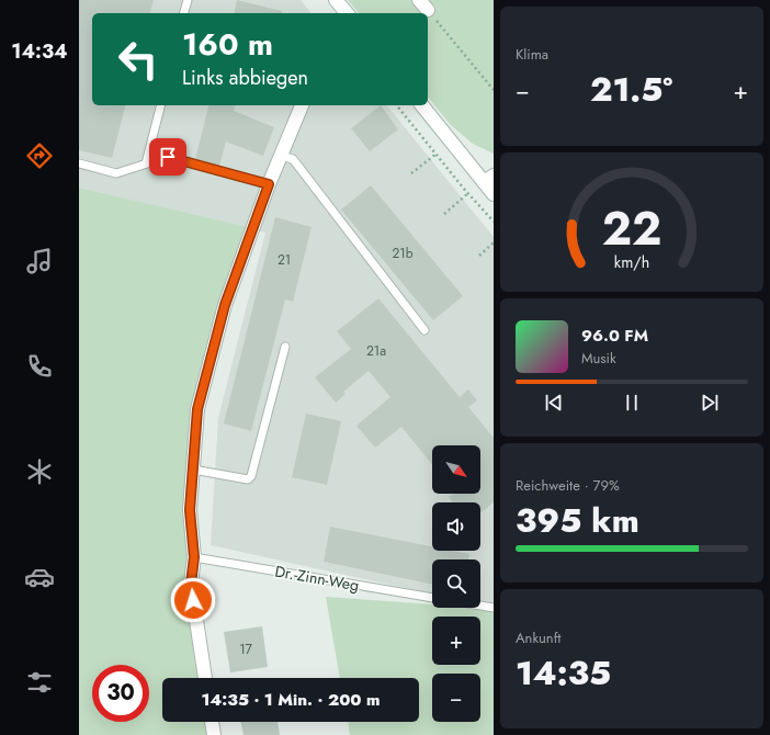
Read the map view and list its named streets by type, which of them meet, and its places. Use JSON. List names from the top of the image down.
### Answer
{
  "streets": {
    "lane": ["Dr.-Zinn-Weg"]
  },
  "house_numbers": [
    "21b",
    "21",
    "21a",
    "17"
  ],
  "north": "bottom right",
  "page": {
    "tabs": "14:34",
    "tile": [
      "Klima",
      ["Reichweite · 79%", "395 km"],
      ["Ankunft", "14:35"]
    ],
    "turn": ["160 m", "Links abbiegen"],
    "heat": ["−", "21.5°", "+"],
    "song": ["96.0 FM", "Musik"],
    "map_buttons": ["+", "−"],
    "limit": "30",
    "trip": "14:35 · 1 Min. · 200 m",
    "gauge": ["22", "km/h"]
  }
}
